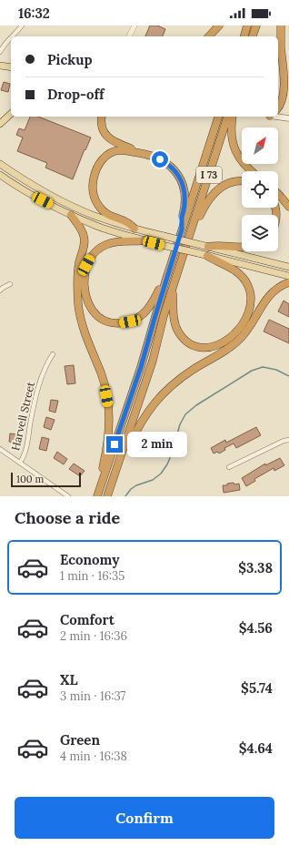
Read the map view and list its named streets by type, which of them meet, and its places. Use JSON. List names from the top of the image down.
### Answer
{
  "streets": {
    "highway": ["I 73"],
    "street": ["Harvell Street"]
  },
  "scale_bar": "100 m",
  "north": "top right",
  "page": {
    "status": "16:32",
    "banner": ["Pickup", "Drop-off"],
    "bubble": "2 min",
    "scale": "100 m",
    "heading": "Choose a ride",
    "list": [
      {
        "name": "Economy",
        "note": "1 min · 16:35",
        "value": "$3.38"
      },
      {
        "name": "Comfort",
        "note": "2 min · 16:36",
        "value": "$4.56"
      },
      {
        "name": "XL",
        "note": "3 min · 16:37",
        "value": "$5.74"
      },
      {
        "name": "Green",
        "note": "4 min · 16:38",
        "value": "$4.64"
      }
    ],
    "buttons": "Confirm"
  }
}
